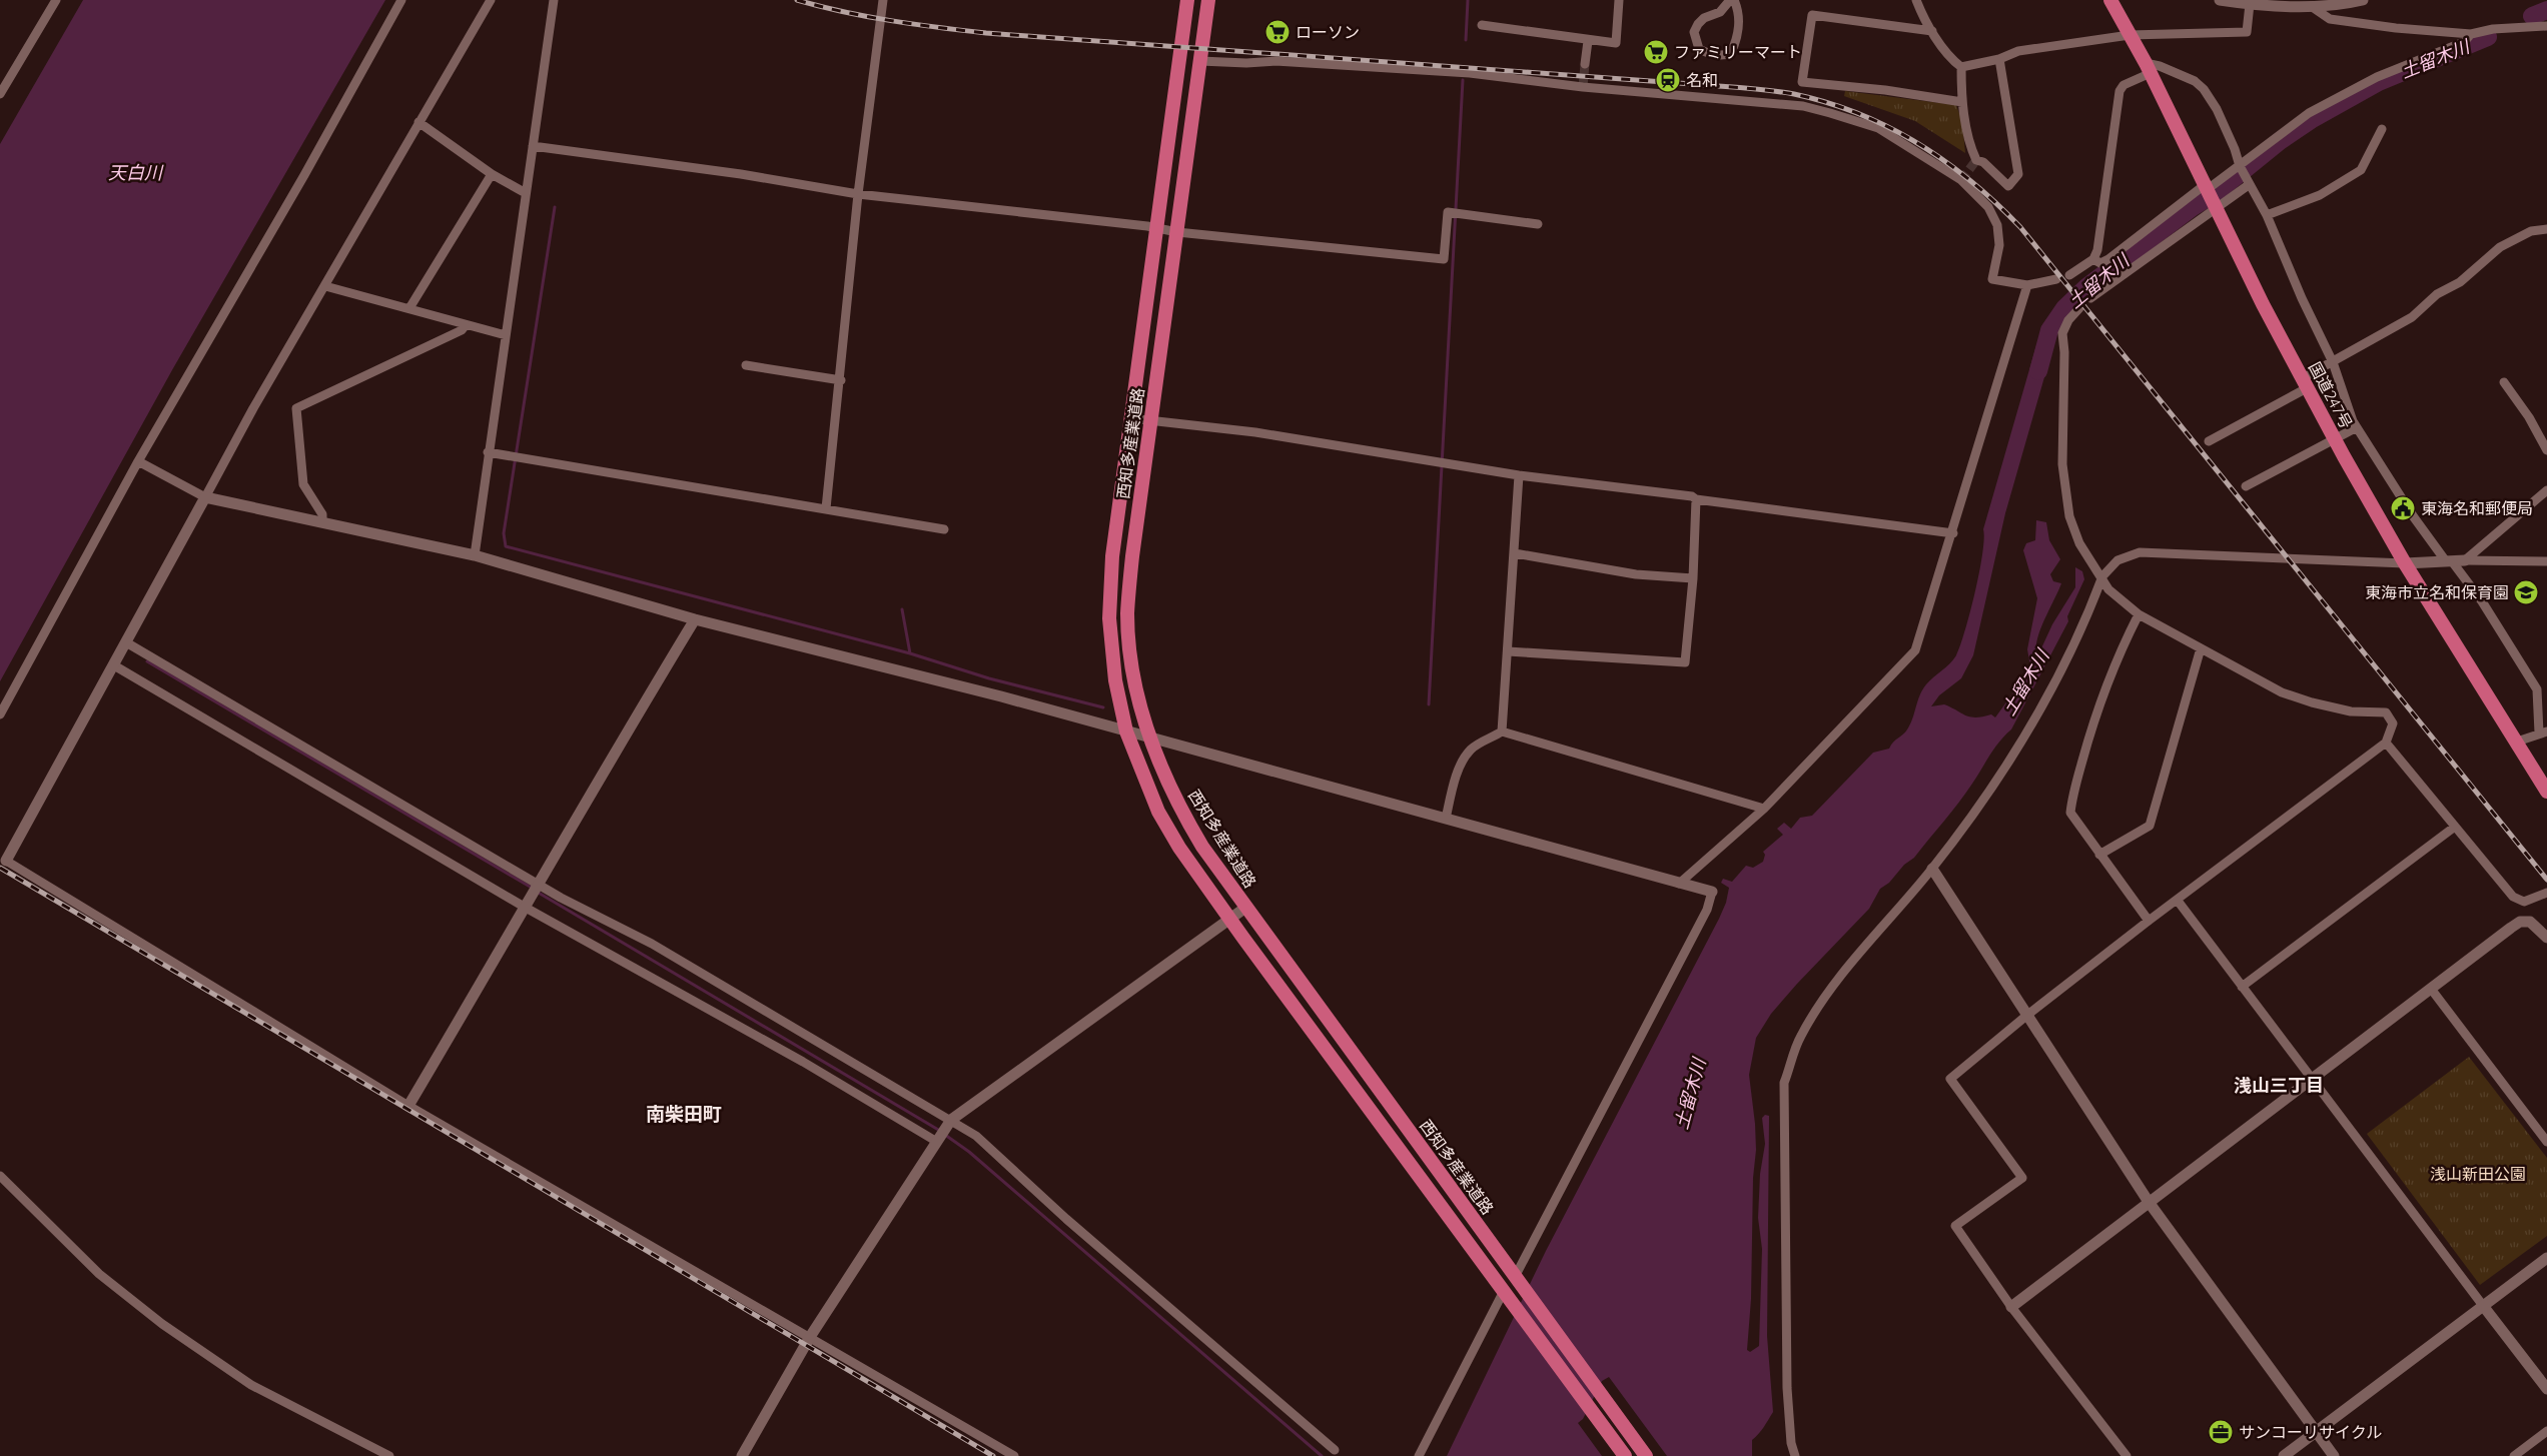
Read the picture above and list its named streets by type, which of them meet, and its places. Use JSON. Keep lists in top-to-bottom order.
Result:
{
  "streets": {
    "highway": ["国道247号", "西知多産業道路"]
  },
  "districts": ["浅山三丁目", "南柴田町"],
  "water": ["土留木川", "天白川"],
  "parks": ["浅山新田公園"],
  "places": {
    "supermarket": ["ローソン", "ファミリーマート"],
    "station": ["名和"],
    "public building": ["東海名和郵便局"],
    "school or university": ["東海市立名和保育園"],
    "office": ["サンコーリサイクル"]
  }
}
